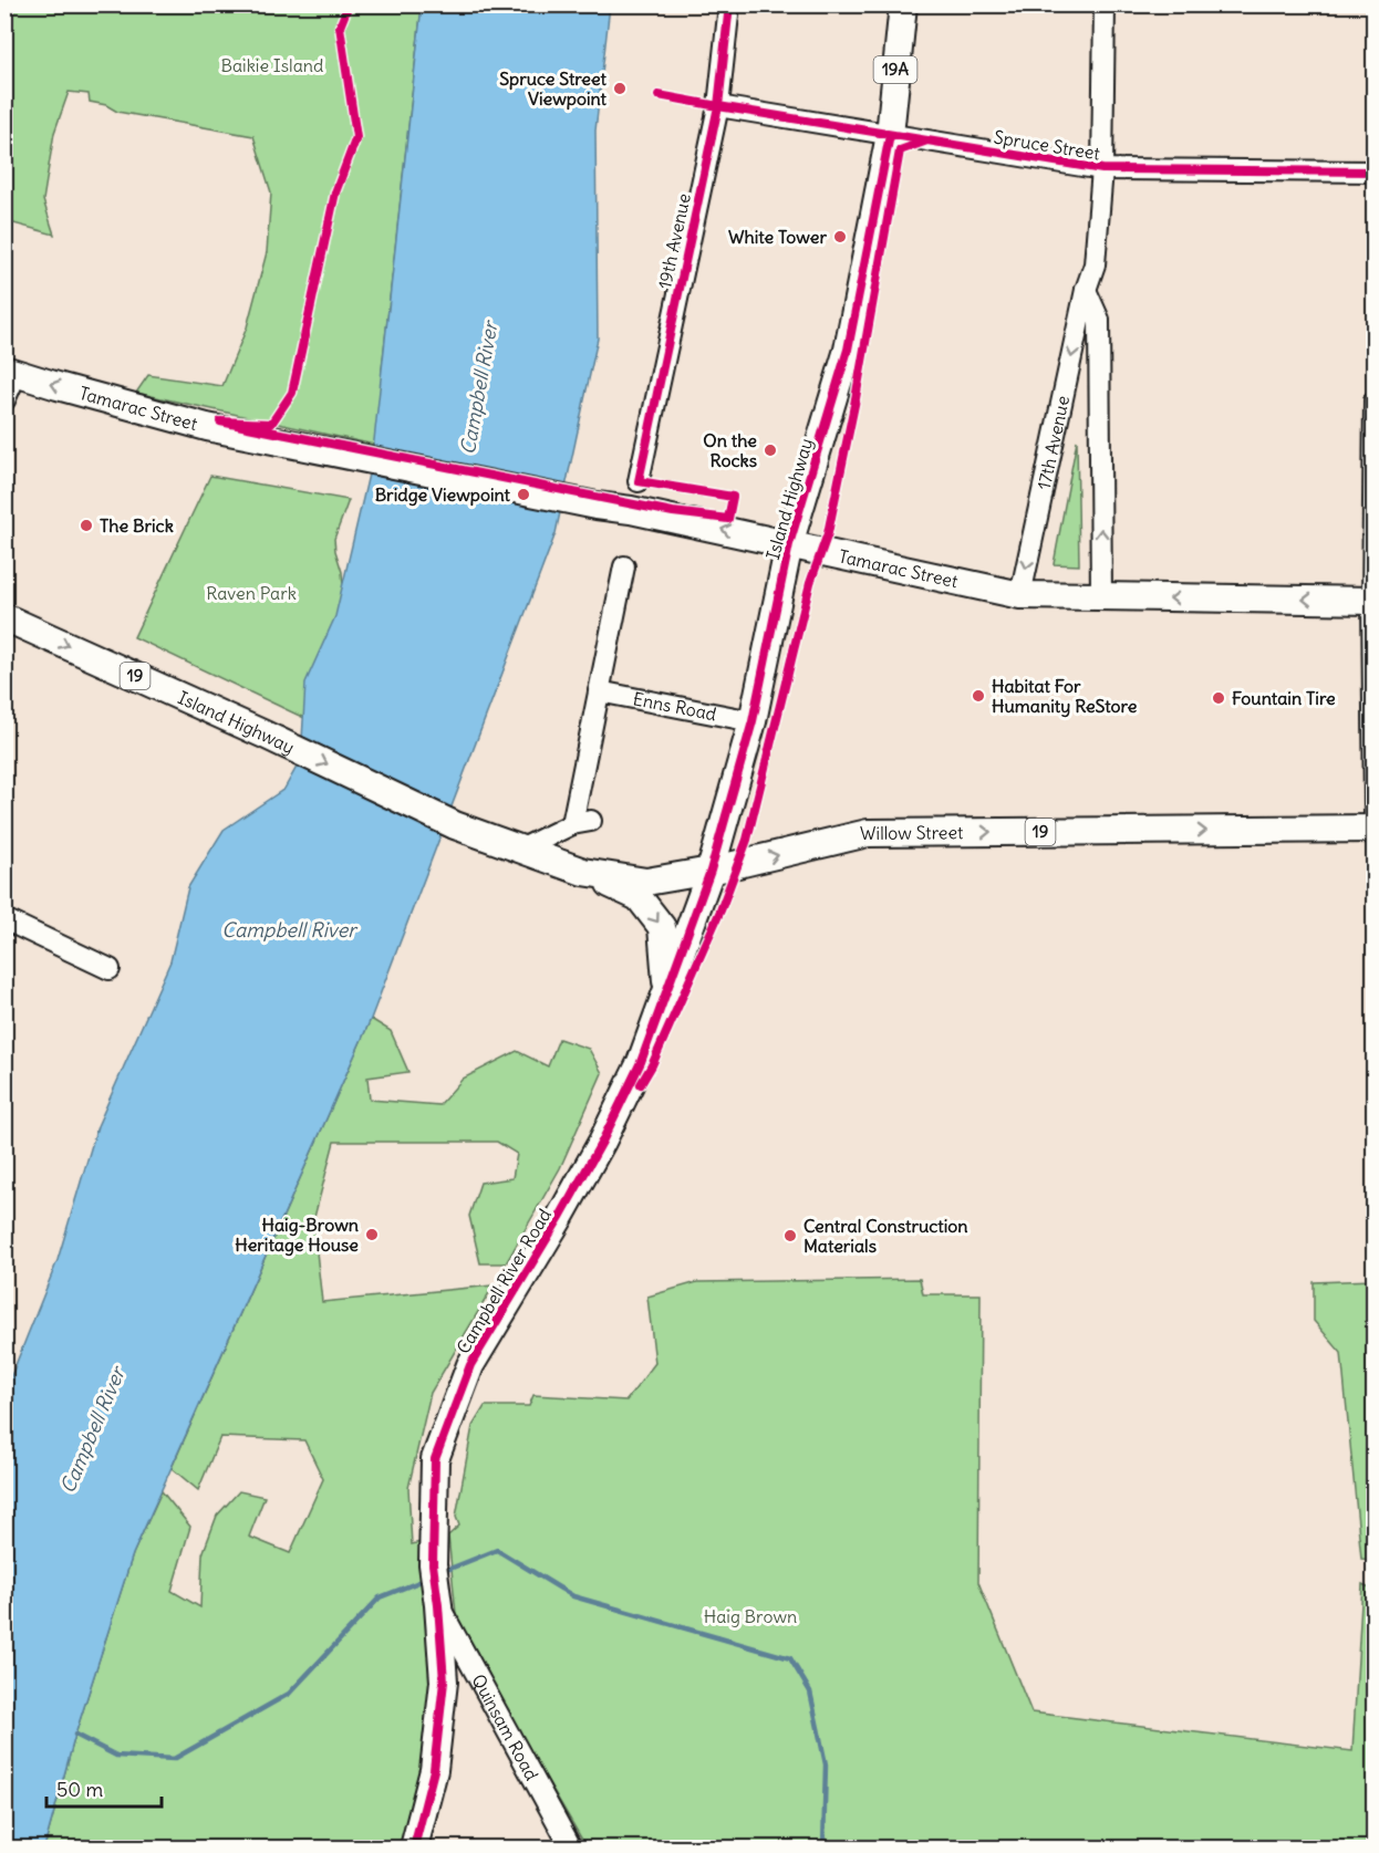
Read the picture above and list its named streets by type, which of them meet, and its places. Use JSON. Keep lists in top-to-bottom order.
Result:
{
  "streets": {
    "main road": [
      "19A",
      "Tamarac Street",
      "Island Highway",
      "19",
      "Willow Street",
      "Campbell River Road"
    ],
    "street": [
      "Spruce Street",
      "19th Avenue",
      "17th Avenue",
      "Enns Road",
      "Quinsam Road"
    ]
  },
  "crossings": [
    ["Spruce Street", "19th Avenue"],
    ["Spruce Street", "17th Avenue"],
    ["Spruce Street", "Island Highway"],
    ["Tamarac Street", "17th Avenue"],
    ["Tamarac Street", "Island Highway"],
    ["Island Highway", "Enns Road"],
    ["Island Highway", "Willow Street"],
    ["Island Highway", "Campbell River Road"],
    ["Willow Street", "Campbell River Road"],
    ["Campbell River Road", "Quinsam Road"]
  ],
  "one_way": ["Tamarac Street", "Island Highway", "Willow Street"],
  "water": ["Campbell River"],
  "parks": ["Baikie Island", "Raven Park", "Haig Brown"],
  "places": [
    "Spruce Street Viewpoint",
    "White Tower",
    "On the Rocks",
    "Bridge Viewpoint",
    "The Brick",
    "Habitat For Humanity ReStore",
    "Fountain Tire",
    "Haig-Brown Heritage House",
    "Central Construction Materials"
  ],
  "scale_bar": "50 m"
}
